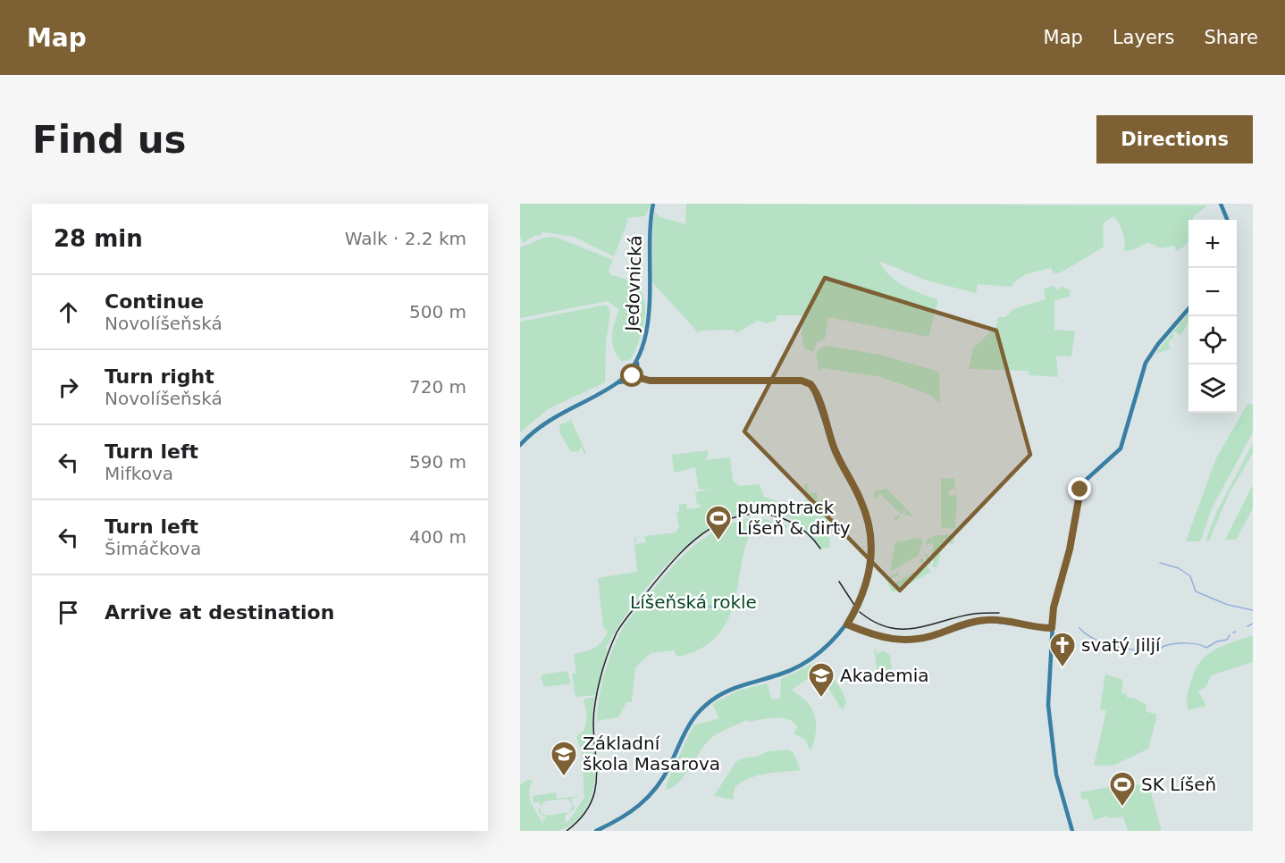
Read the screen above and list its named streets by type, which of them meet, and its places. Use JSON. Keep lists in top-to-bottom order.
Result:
{
  "streets": {
    "street": ["Jedovnická"]
  },
  "parks": ["Líšeňská rokle"],
  "places": {
    "sports": ["pumptrack Líšeň & dirty", "SK Líšeň"],
    "church": ["svatý Jiljí"],
    "school or university": ["Akademia", "Základní škola Masarova"]
  },
  "page": {
    "header": "Map",
    "nav": ["Map", "Layers", "Share"],
    "buttons": "Directions",
    "title": "Find us",
    "heading": ["28 min", "Walk · 2.2 km"],
    "map_buttons": ["+", "−"],
    "list": [
      ["Continue", "Novolíšeňská", "500 m"],
      ["Turn right", "Novolíšeňská", "720 m"],
      ["Turn left", "Mifkova", "590 m"],
      ["Turn left", "Šimáčkova", "400 m"],
      "Arrive at destination"
    ]
  }
}
